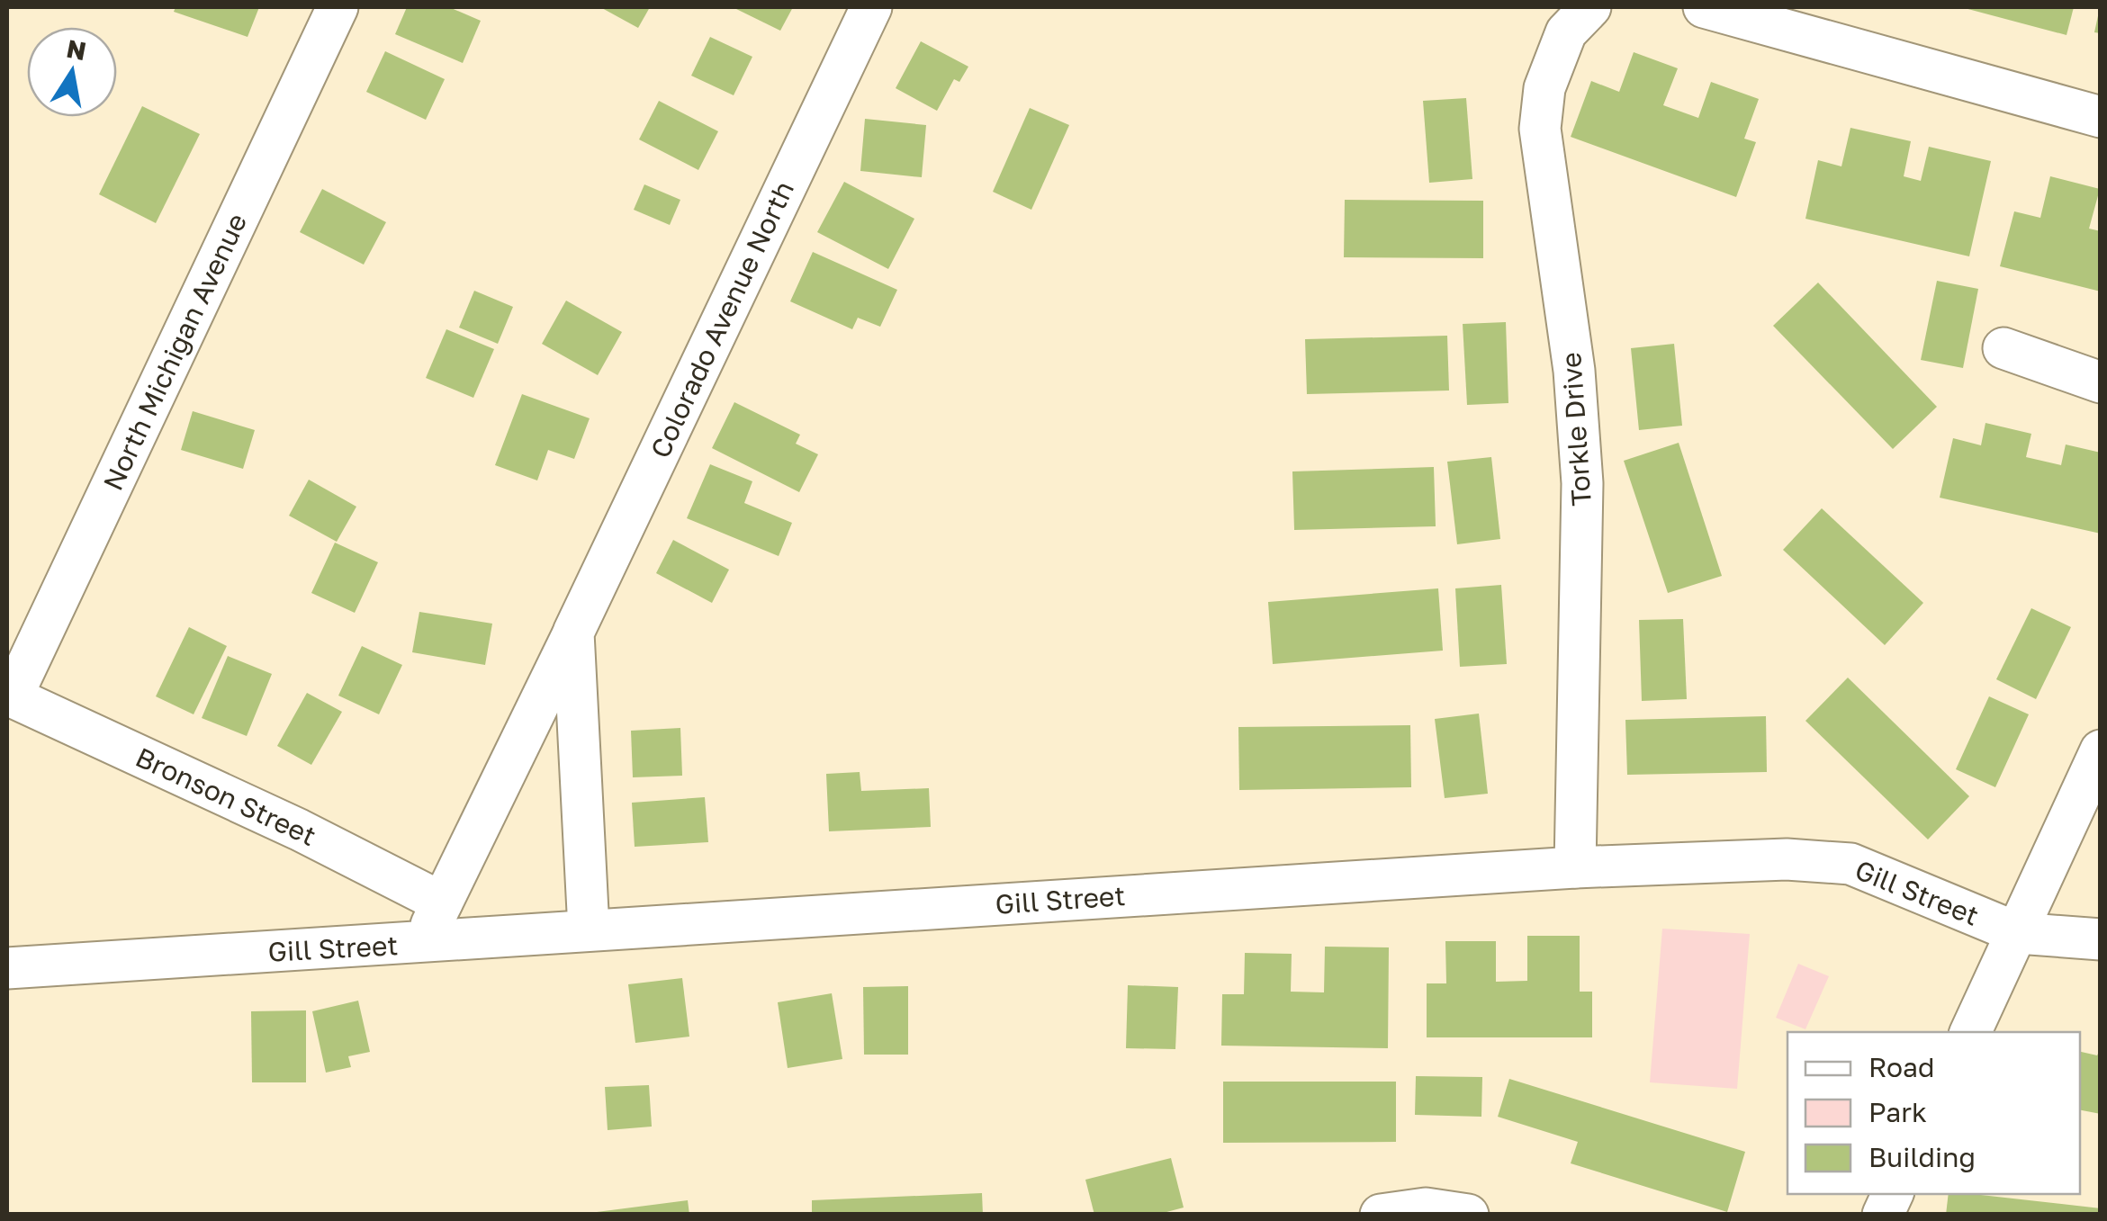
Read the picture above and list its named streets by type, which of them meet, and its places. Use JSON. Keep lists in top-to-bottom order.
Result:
{
  "streets": {
    "street": [
      "Colorado Avenue North",
      "North Michigan Avenue",
      "Torkle Drive",
      "Bronson Street",
      "Gill Street"
    ]
  },
  "crossings": [
    ["Colorado Avenue North", "Bronson Street"],
    ["Colorado Avenue North", "Gill Street"],
    ["North Michigan Avenue", "Bronson Street"],
    ["Torkle Drive", "Gill Street"]
  ],
  "legend": ["Road", "Park", "Building"],
  "north": "top"
}
